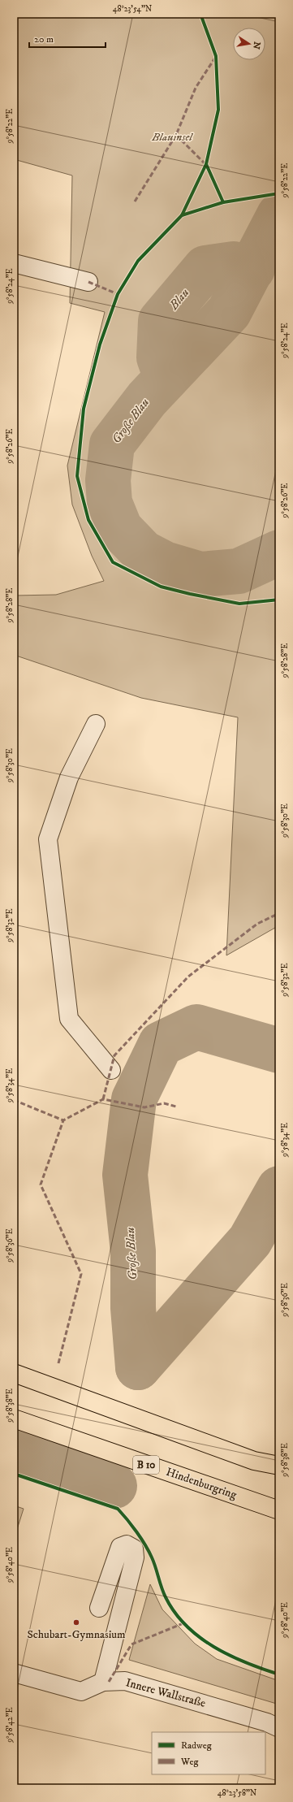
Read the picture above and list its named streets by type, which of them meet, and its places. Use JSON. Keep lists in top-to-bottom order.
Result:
{
  "streets": {
    "highway": ["B 10", "Hindenburgring"],
    "street": ["Innere Wallstraße"]
  },
  "water": ["Blau", "Große Blau"],
  "parks": ["Blauinsel"],
  "places": ["Schubart-Gymnasium"],
  "legend": ["Radweg", "Weg"],
  "scale_bar": "20 m",
  "north": "right",
  "coordinates": [
    "48°23'54\"N",
    "9°58'22\"E",
    "9°58'24\"E",
    "9°58'26\"E",
    "9°58'28\"E",
    "9°58'30\"E",
    "9°58'32\"E",
    "9°58'34\"E",
    "9°58'36\"E",
    "9°58'38\"E",
    "9°58'40\"E",
    "9°58'42\"E",
    "48°23'58\"N"
  ]
}
